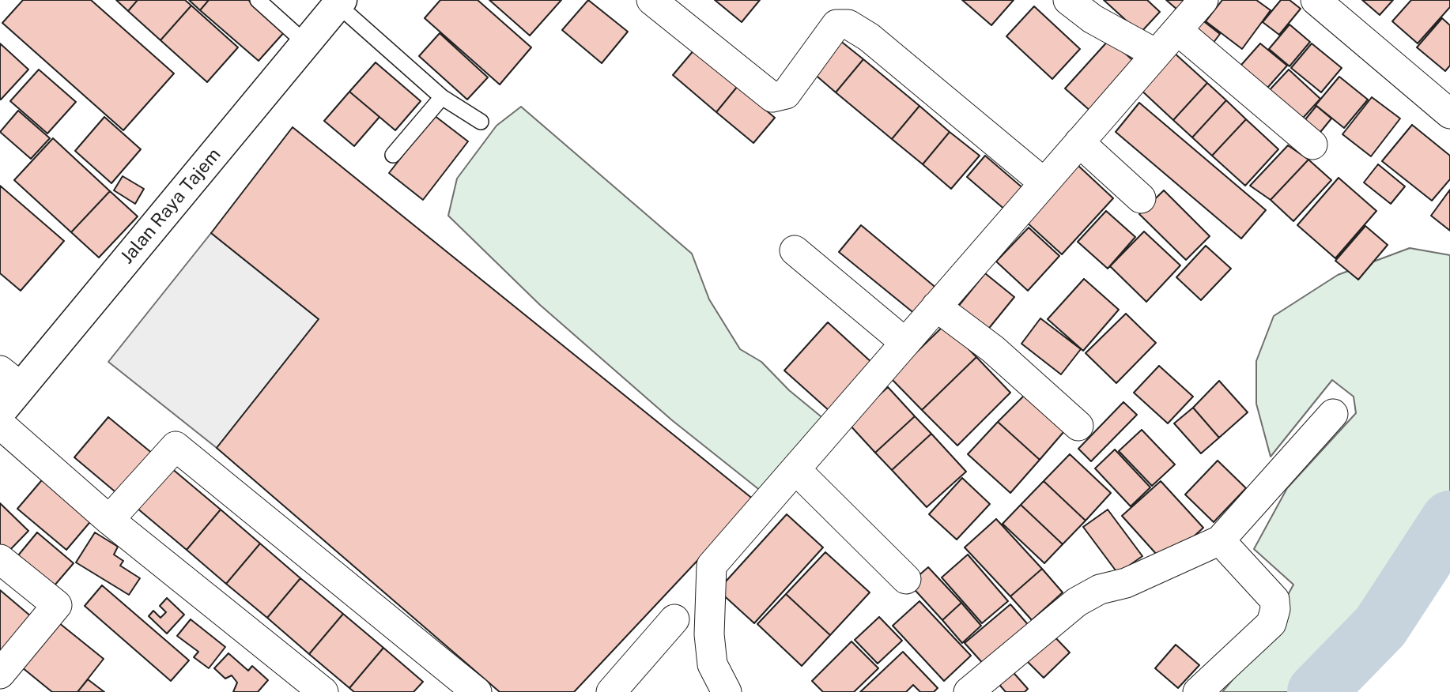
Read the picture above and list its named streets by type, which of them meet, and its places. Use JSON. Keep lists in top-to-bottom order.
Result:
{
  "streets": {
    "main road": ["Jalan Raya Tajem"]
  }
}
